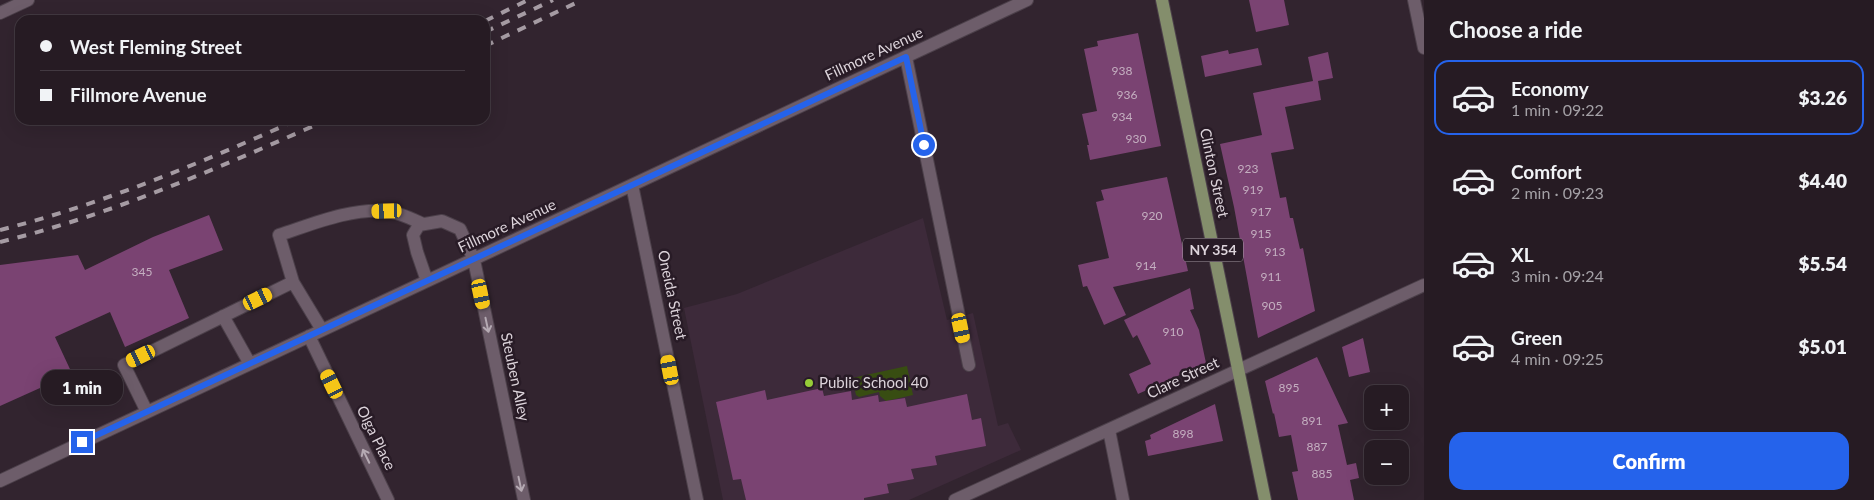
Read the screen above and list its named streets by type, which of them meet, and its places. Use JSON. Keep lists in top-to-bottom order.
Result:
{
  "streets": {
    "main road": ["Clinton Street", "NY 354"],
    "street": [
      "Fillmore Avenue",
      "Oneida Street",
      "Steuben Alley",
      "Clare Street",
      "Olga Place"
    ]
  },
  "crossings": [
    ["Fillmore Avenue", "Oneida Street"],
    ["Fillmore Avenue", "Steuben Alley"],
    ["Fillmore Avenue", "Olga Place"],
    ["Clinton Street", "Clare Street"]
  ],
  "one_way": ["Steuben Alley", "Olga Place"],
  "places": ["Public School 40"],
  "house_numbers": [
    "938",
    "936",
    "934",
    "930",
    "923",
    "919",
    "917",
    "920",
    "915",
    "913",
    "914",
    "345",
    "911",
    "905",
    "910",
    "895",
    "891",
    "898",
    "887",
    "885"
  ],
  "page": {
    "heading": "Choose a ride",
    "banner": ["West Fleming Street", "Fillmore Avenue"],
    "list": [
      {
        "name": "Economy",
        "note": "1 min · 09:22",
        "value": "$3.26"
      },
      {
        "name": "Comfort",
        "note": "2 min · 09:23",
        "value": "$4.40"
      },
      {
        "name": "XL",
        "note": "3 min · 09:24",
        "value": "$5.54"
      },
      {
        "name": "Green",
        "note": "4 min · 09:25",
        "value": "$5.01"
      }
    ],
    "bubble": "1 min",
    "map_buttons": ["+", "−"],
    "buttons": "Confirm"
  }
}
